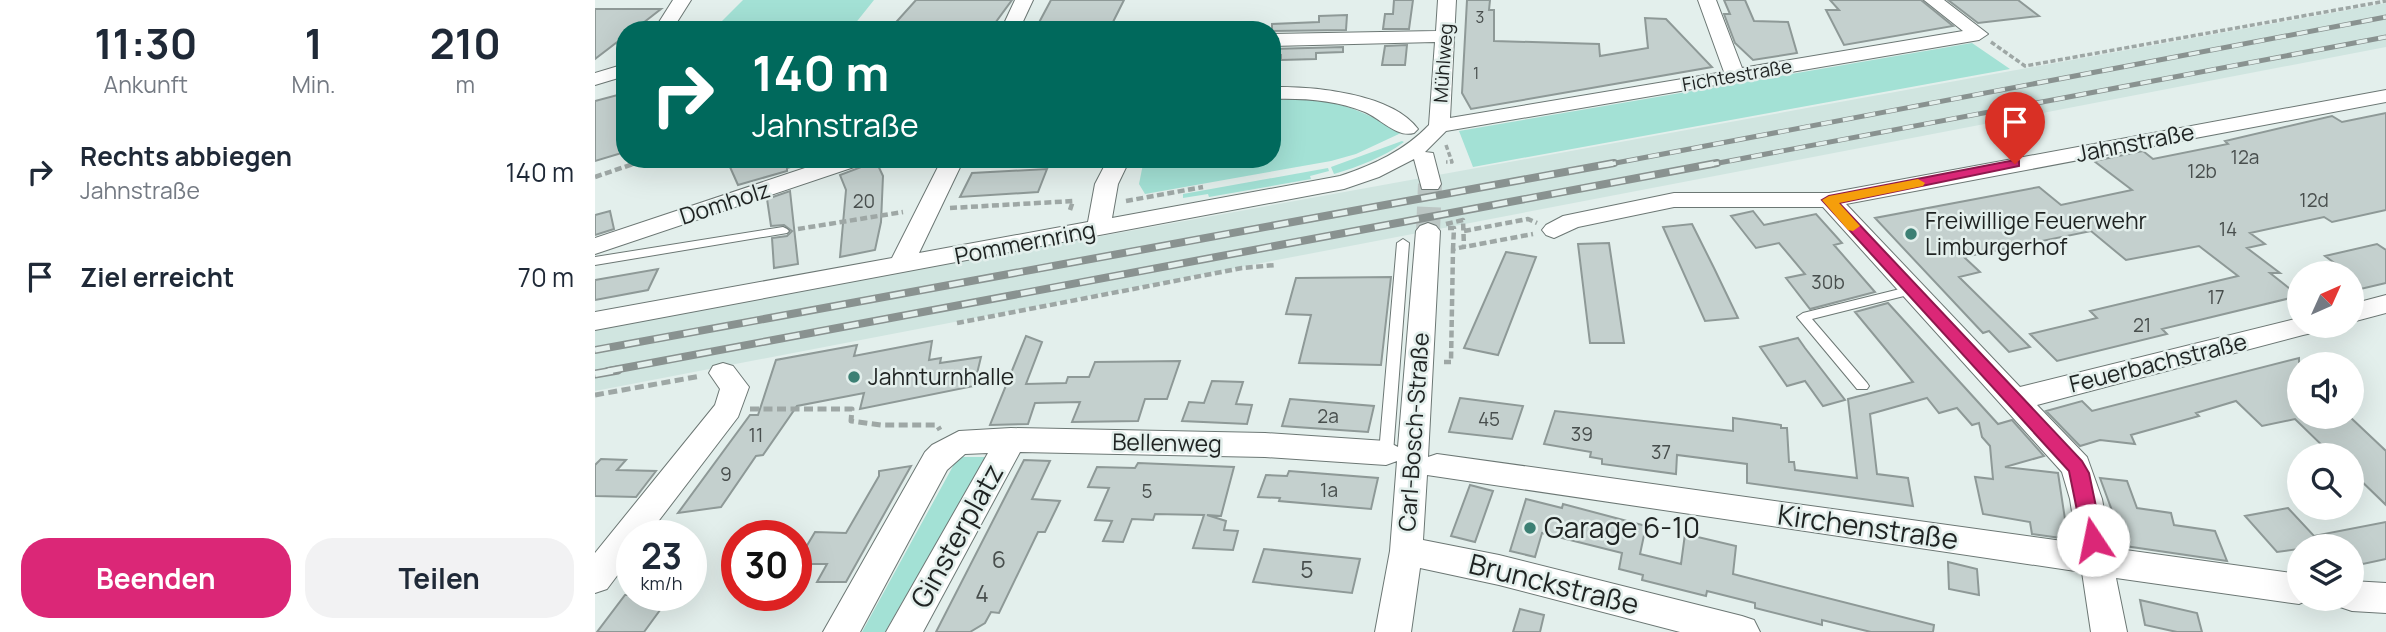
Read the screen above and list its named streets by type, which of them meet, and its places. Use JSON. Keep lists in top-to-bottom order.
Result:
{
  "streets": {
    "street": [
      "Mühlweg",
      "Fichtestraße",
      "Jahnstraße",
      "Domholz",
      "Pommernring",
      "Feuerbachstraße",
      "Carl-Bosch-Straße",
      "Bellenweg",
      "Kirchenstraße",
      "Ginsterplatz",
      "Brunckstraße"
    ]
  },
  "crossings": [
    ["Mühlweg", "Fichtestraße"],
    ["Mühlweg", "Pommernring"],
    ["Fichtestraße", "Pommernring"],
    ["Carl-Bosch-Straße", "Bellenweg"],
    ["Carl-Bosch-Straße", "Brunckstraße"],
    ["Bellenweg", "Ginsterplatz"]
  ],
  "places": ["Freiwillige Feuerwehr Limburgerhof", "Jahnturnhalle", "Garage 6-10"],
  "house_numbers": [
    "3",
    "1",
    "12a",
    "12b",
    "12d",
    "20",
    "14",
    "30b",
    "17",
    "21",
    "2a",
    "45",
    "39",
    "11",
    "37",
    "9",
    "1a",
    "5",
    "6",
    "5",
    "4"
  ],
  "north": "top right",
  "page": {
    "eta": [
      "11:30",
      "Ankunft",
      "1",
      "Min.",
      "210",
      "m"
    ],
    "turn": ["140 m", "Jahnstraße"],
    "list": [
      {
        "name": "Rechts abbiegen",
        "note": "Jahnstraße",
        "value": "140 m"
      },
      {
        "name": "Ziel erreicht",
        "value": "70 m"
      }
    ],
    "speed": "23 km/h",
    "limit": "30",
    "buttons": ["Beenden", "Teilen"]
  }
}
